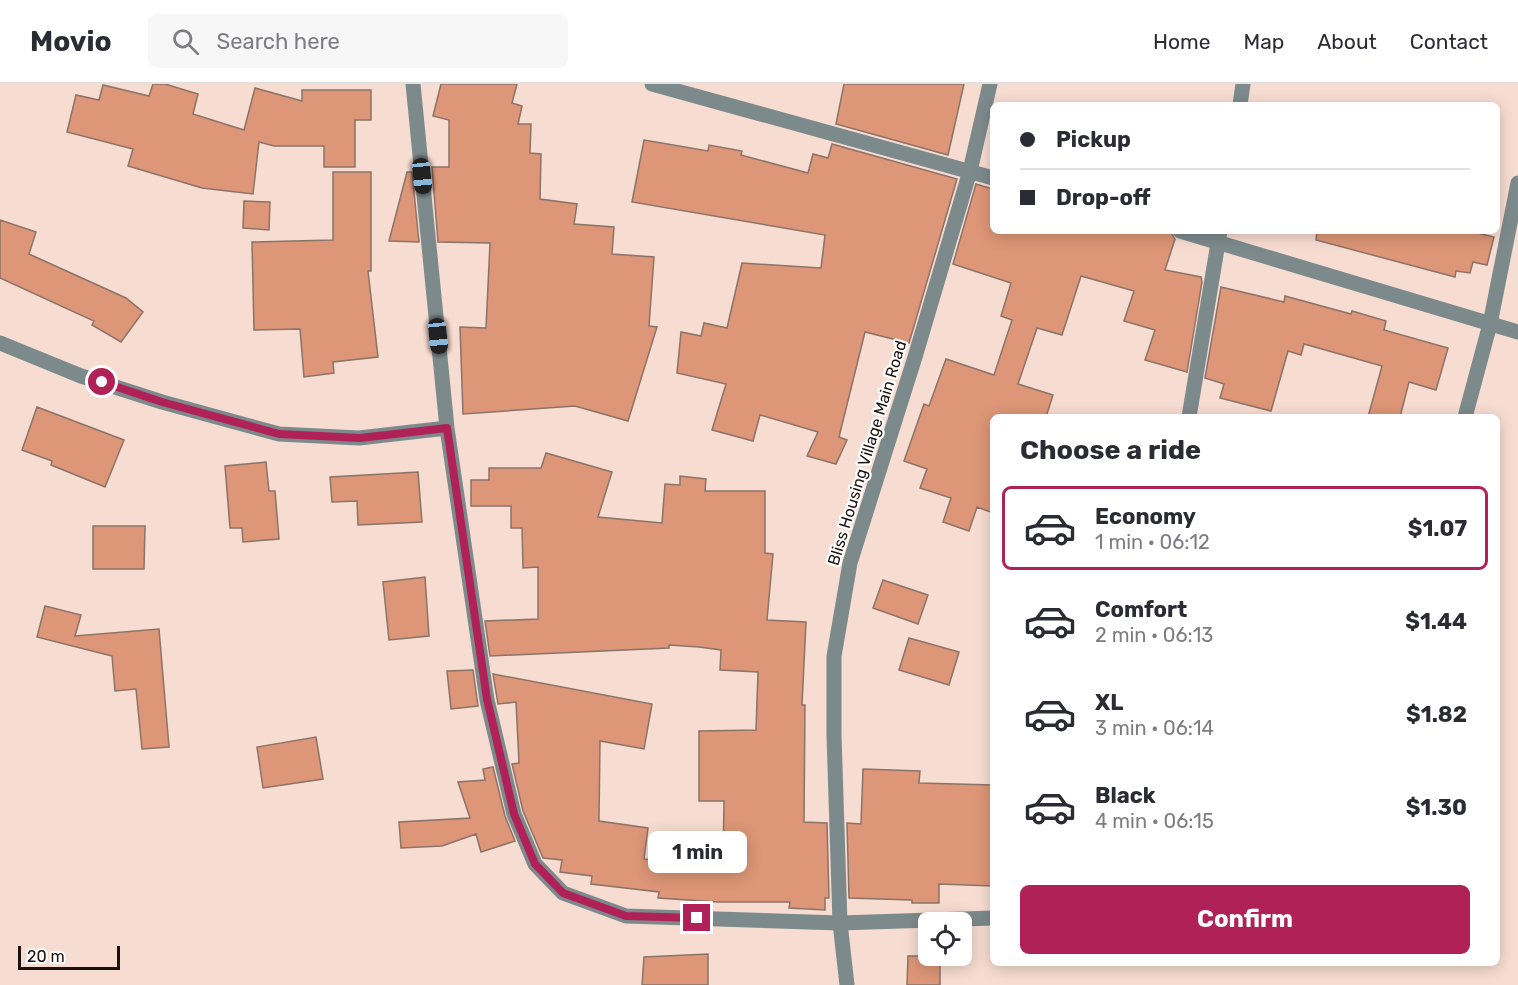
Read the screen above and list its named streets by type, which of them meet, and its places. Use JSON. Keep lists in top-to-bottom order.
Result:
{
  "streets": {
    "street": ["Bliss Housing Village Main Road"]
  },
  "scale_bar": "20 m",
  "page": {
    "header": "Movio",
    "search": "Search here",
    "nav": [
      "Home",
      "Map",
      "About",
      "Contact"
    ],
    "banner": ["Pickup", "Drop-off"],
    "heading": "Choose a ride",
    "list": [
      {
        "name": "Economy",
        "note": "1 min · 06:12",
        "value": "$1.07"
      },
      {
        "name": "Comfort",
        "note": "2 min · 06:13",
        "value": "$1.44"
      },
      {
        "name": "XL",
        "note": "3 min · 06:14",
        "value": "$1.82"
      },
      {
        "name": "Black",
        "note": "4 min · 06:15",
        "value": "$1.30"
      }
    ],
    "bubble": "1 min",
    "buttons": "Confirm",
    "scale": "20 m"
  }
}
